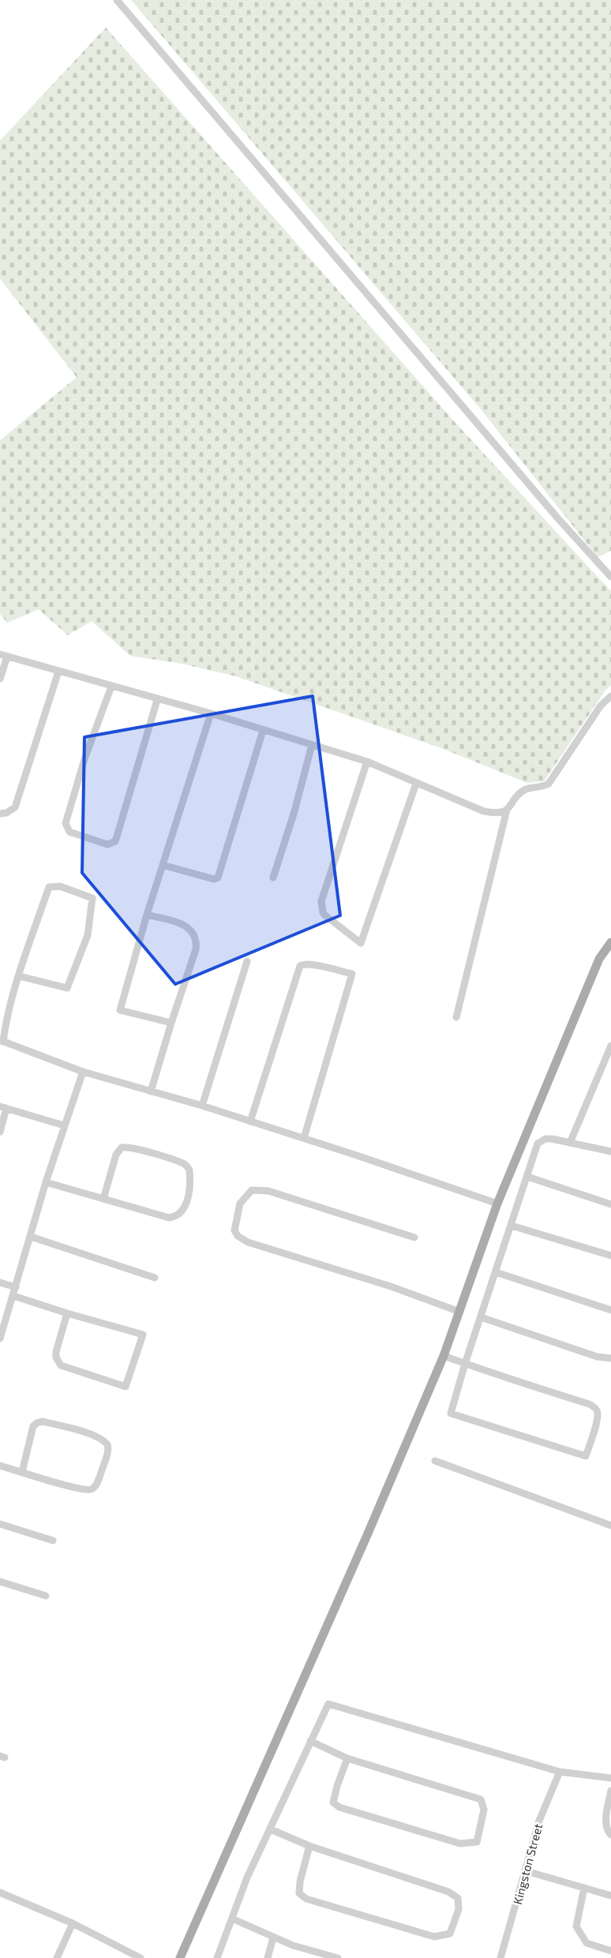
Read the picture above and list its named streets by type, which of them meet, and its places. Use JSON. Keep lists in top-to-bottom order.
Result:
{
  "streets": {
    "street": ["Kingston Street"]
  }
}
